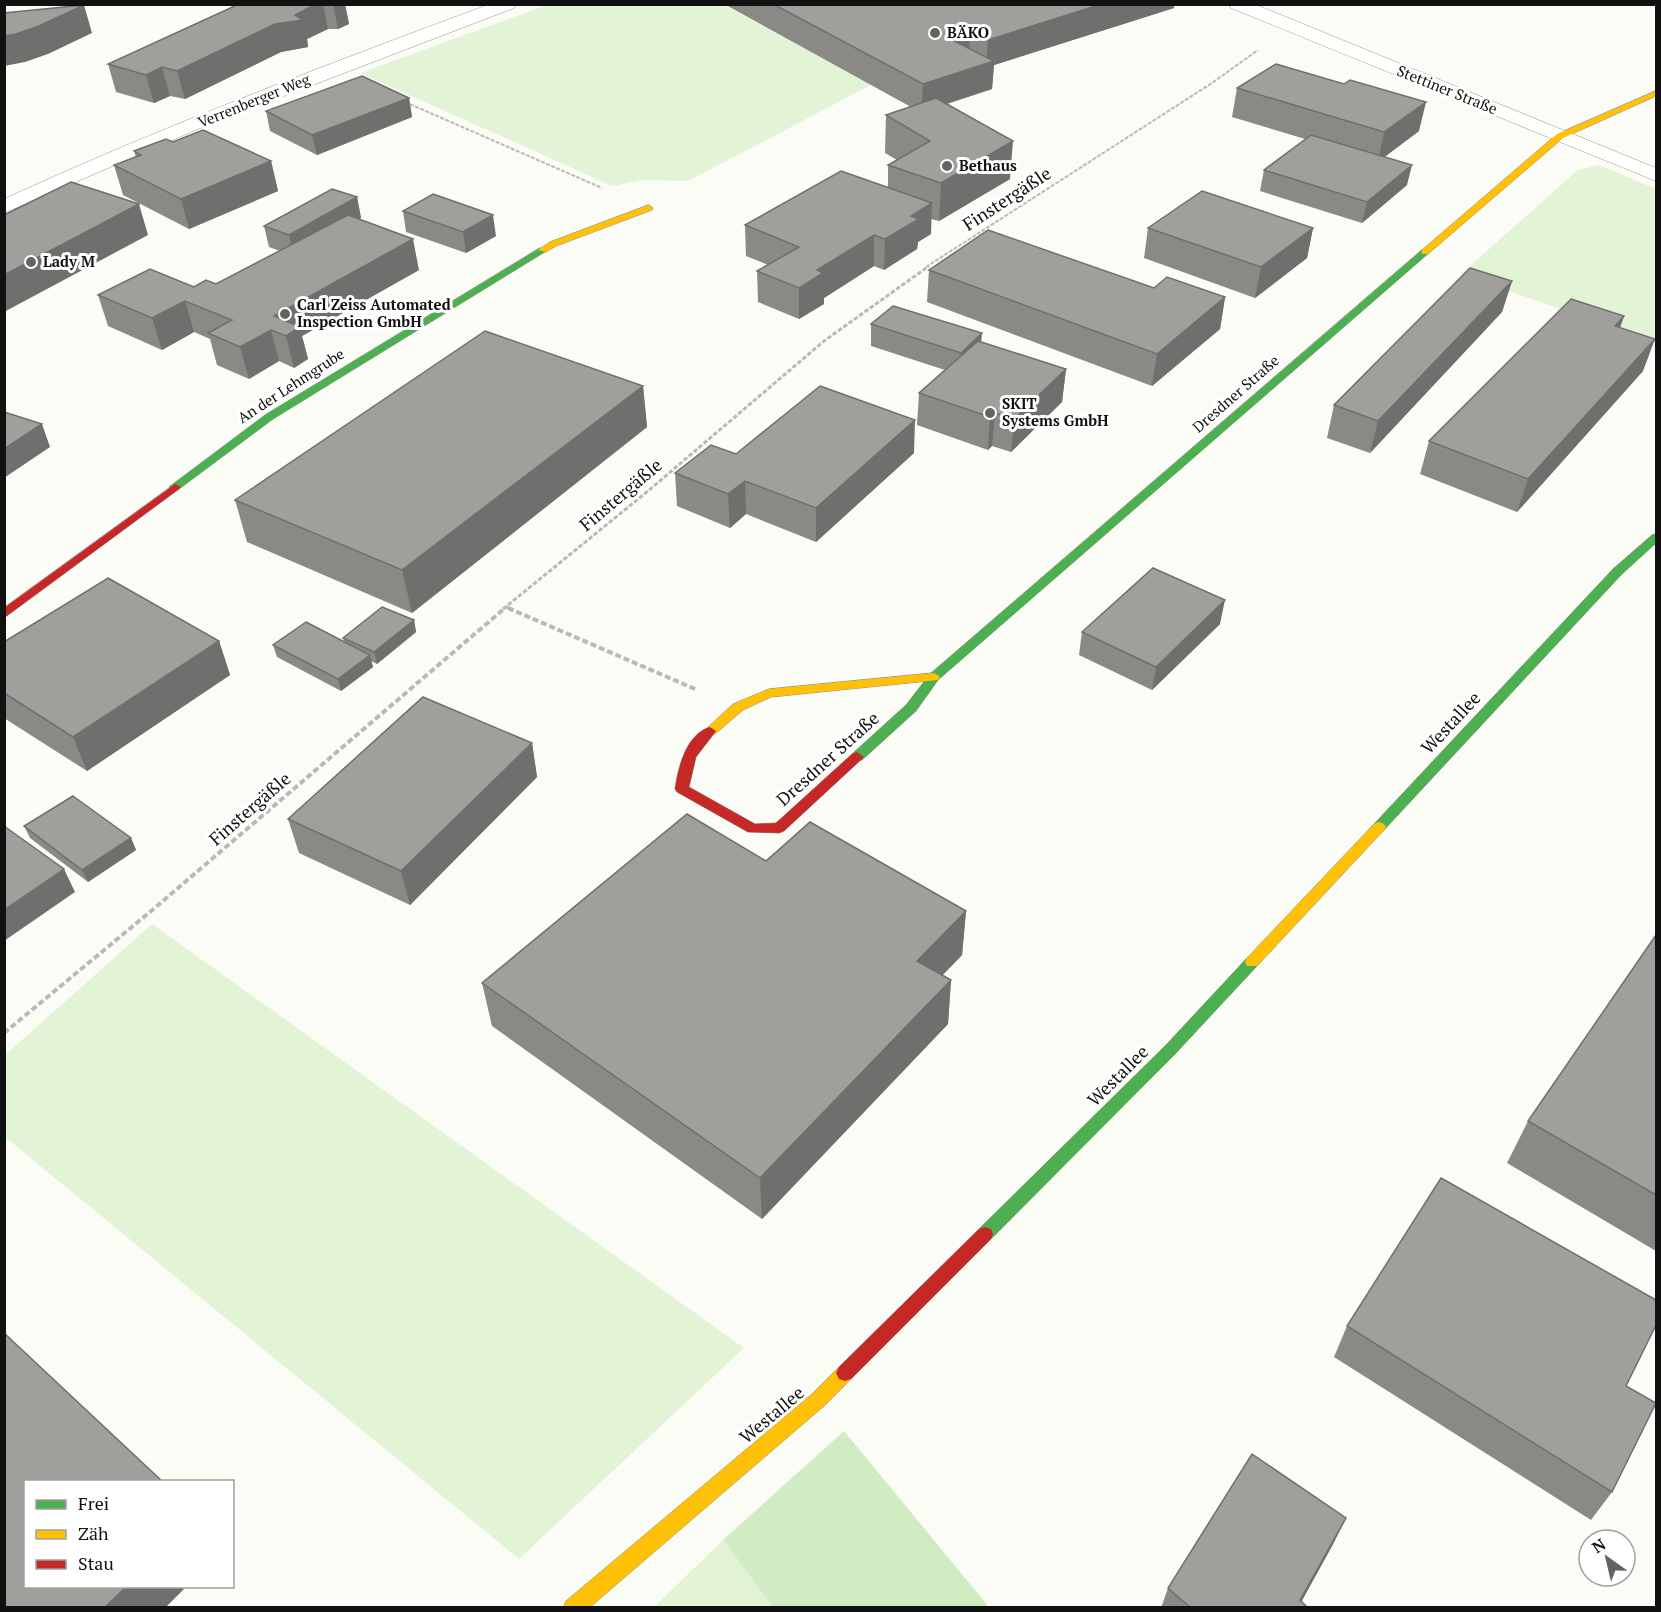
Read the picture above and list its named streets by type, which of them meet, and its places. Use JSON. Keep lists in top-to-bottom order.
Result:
{
  "streets": {
    "street": [
      "Stettiner Straße",
      "Verrenberger Weg",
      "An der Lehmgrube",
      "Dresdner Straße",
      "Westallee"
    ],
    "path": ["Finstergäßle"]
  },
  "crossings": [
    ["Stettiner Straße", "Finstergäßle"],
    ["Stettiner Straße", "Dresdner Straße"]
  ],
  "places": [
    "BÄKO",
    "Bethaus",
    "Lady M",
    "Carl Zeiss Automated Inspection GmbH",
    "SKIT Systems GmbH"
  ],
  "legend": ["Frei", "Zäh", "Stau"],
  "north": "top left"
}
